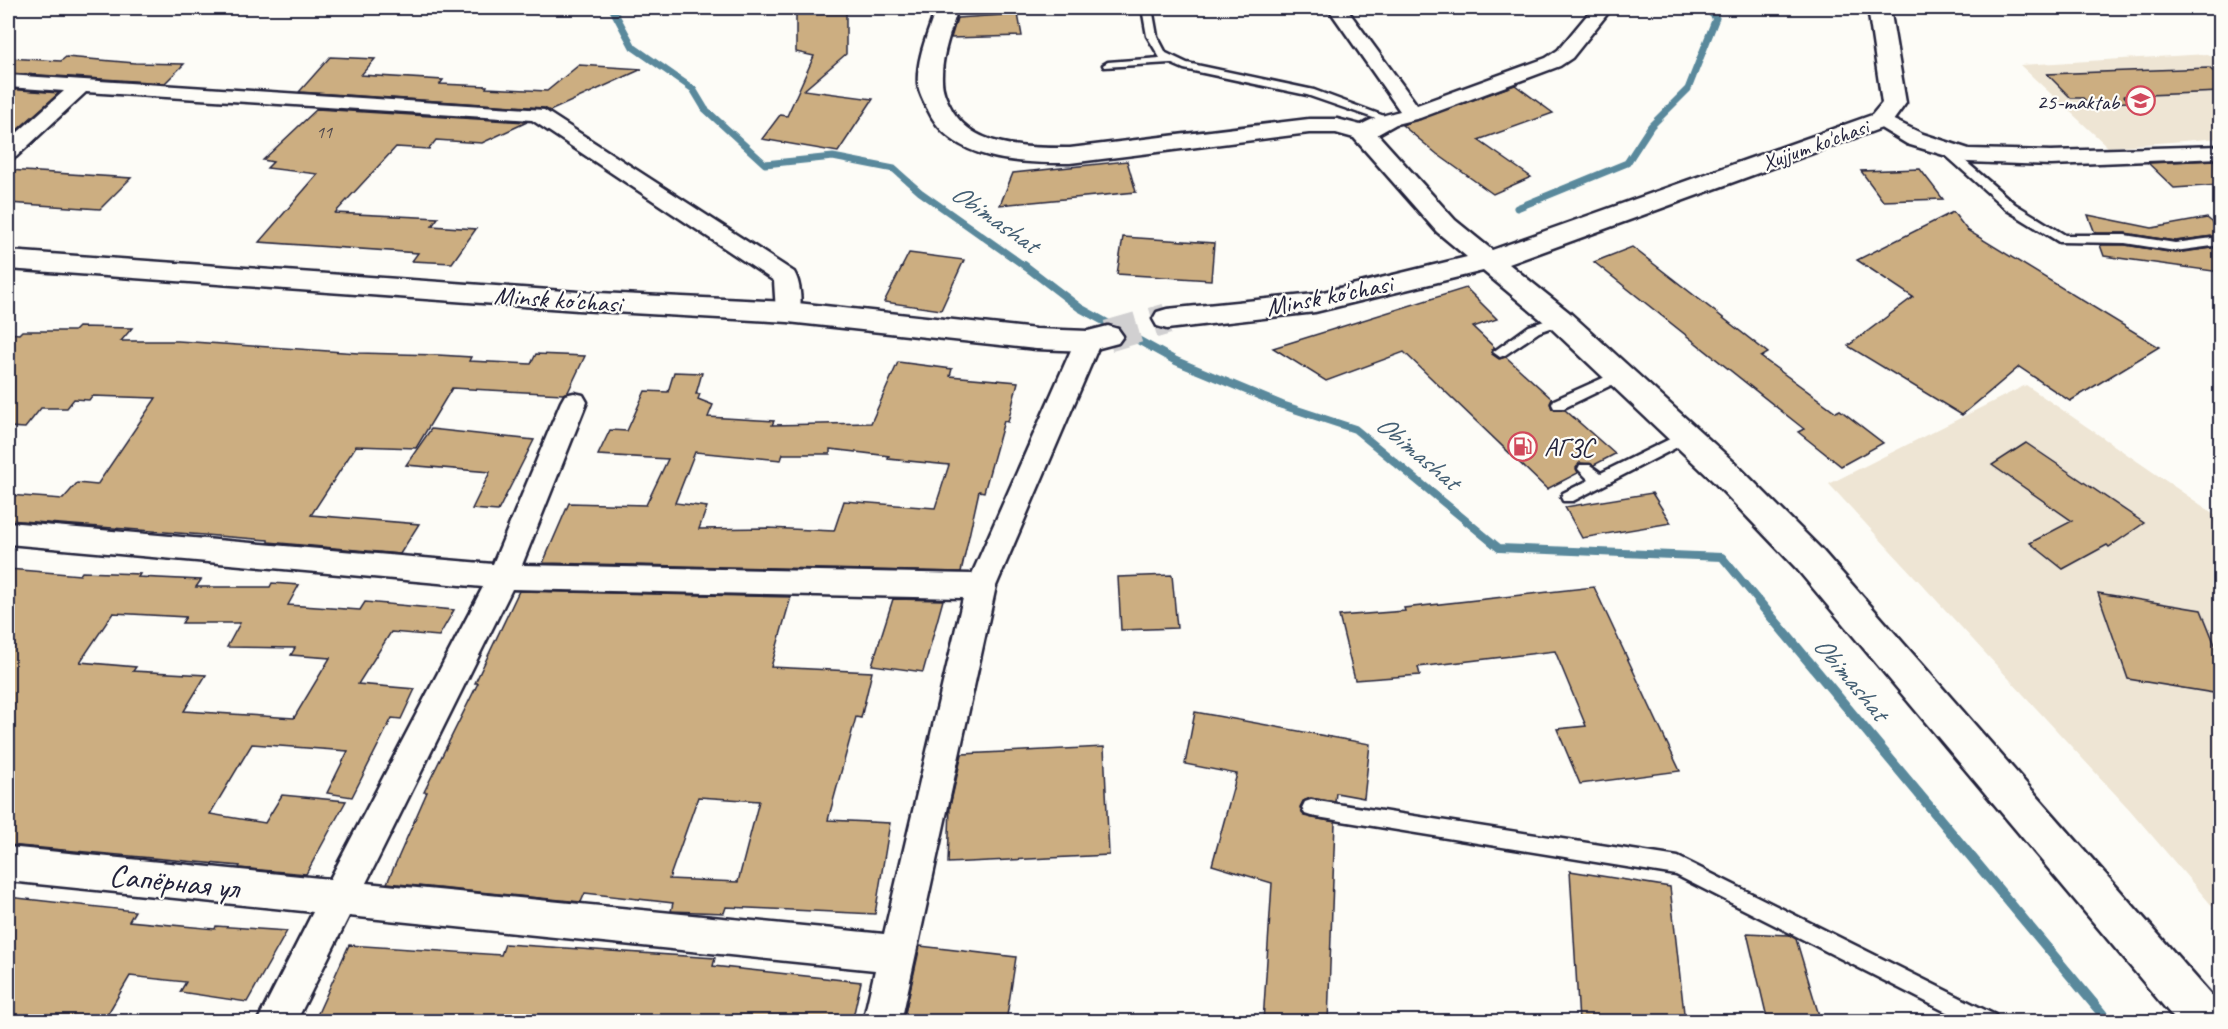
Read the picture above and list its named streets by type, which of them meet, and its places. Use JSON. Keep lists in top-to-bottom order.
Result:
{
  "streets": {
    "street": ["Xujjum ko'chasi", "Minsk ko'chasi", "Сапёрная ул"]
  },
  "crossings": [
    ["Xujjum ko'chasi", "Minsk ko'chasi"]
  ],
  "water": ["Obimashat"],
  "places": {
    "school or university": ["25-maktab"],
    "fuel station": ["АГЗС"]
  },
  "house_numbers": ["11"]
}
